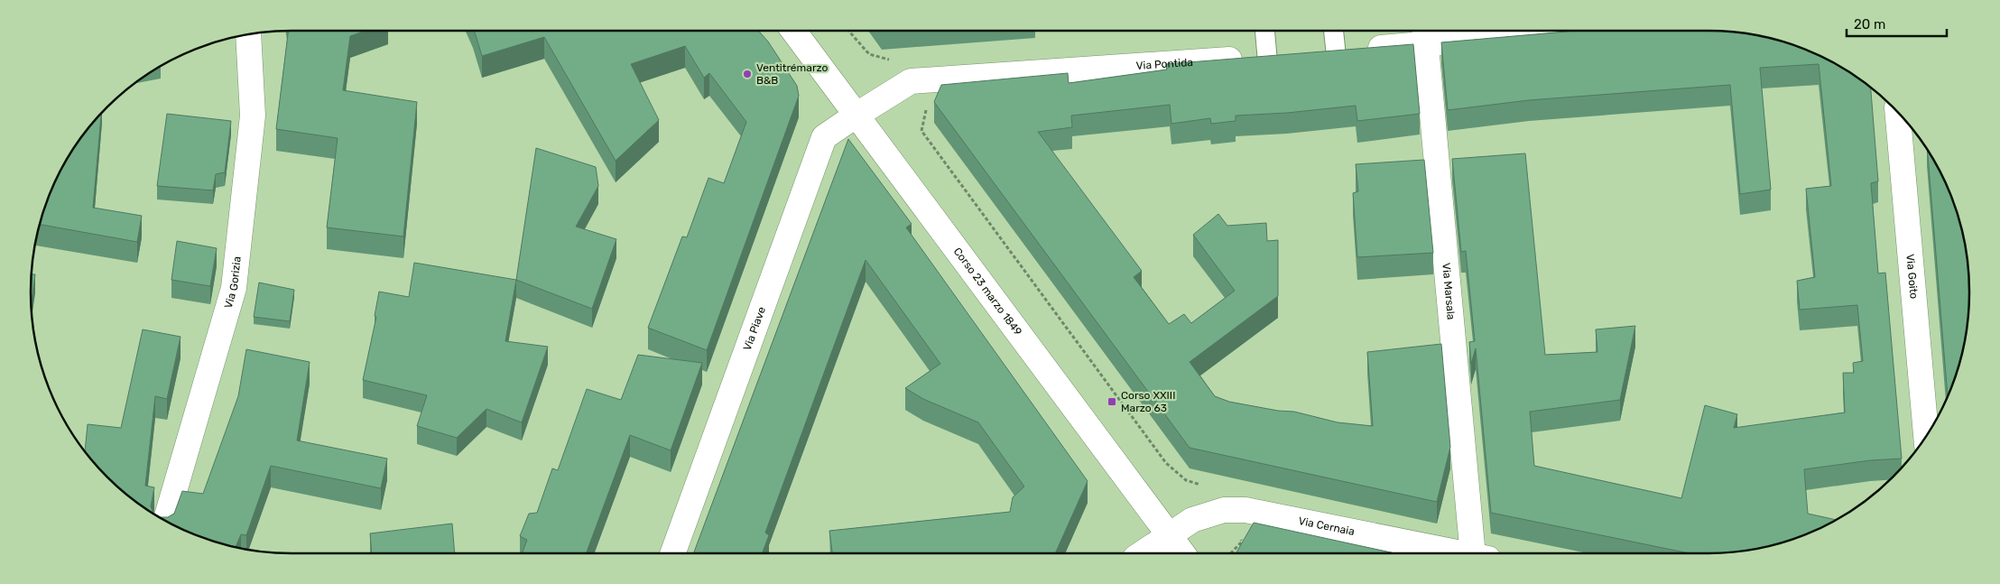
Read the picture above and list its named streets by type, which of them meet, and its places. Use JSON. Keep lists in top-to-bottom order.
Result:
{
  "streets": {
    "street": [
      "Via Pontida",
      "Via Goito",
      "Via Gorizia",
      "Corso 23 marzo 1849",
      "Via Marsala",
      "Via Piave",
      "Via Cernaia"
    ]
  },
  "crossings": [
    ["Via Pontida", "Corso 23 marzo 1849"],
    ["Via Pontida", "Via Marsala"],
    ["Via Pontida", "Via Piave"],
    ["Corso 23 marzo 1849", "Via Piave"],
    ["Corso 23 marzo 1849", "Via Cernaia"]
  ],
  "places": {
    "other": ["Ventitrémarzo B&B"],
    "transit": ["Corso XXIII Marzo 63"]
  },
  "scale_bar": "20 m"
}
